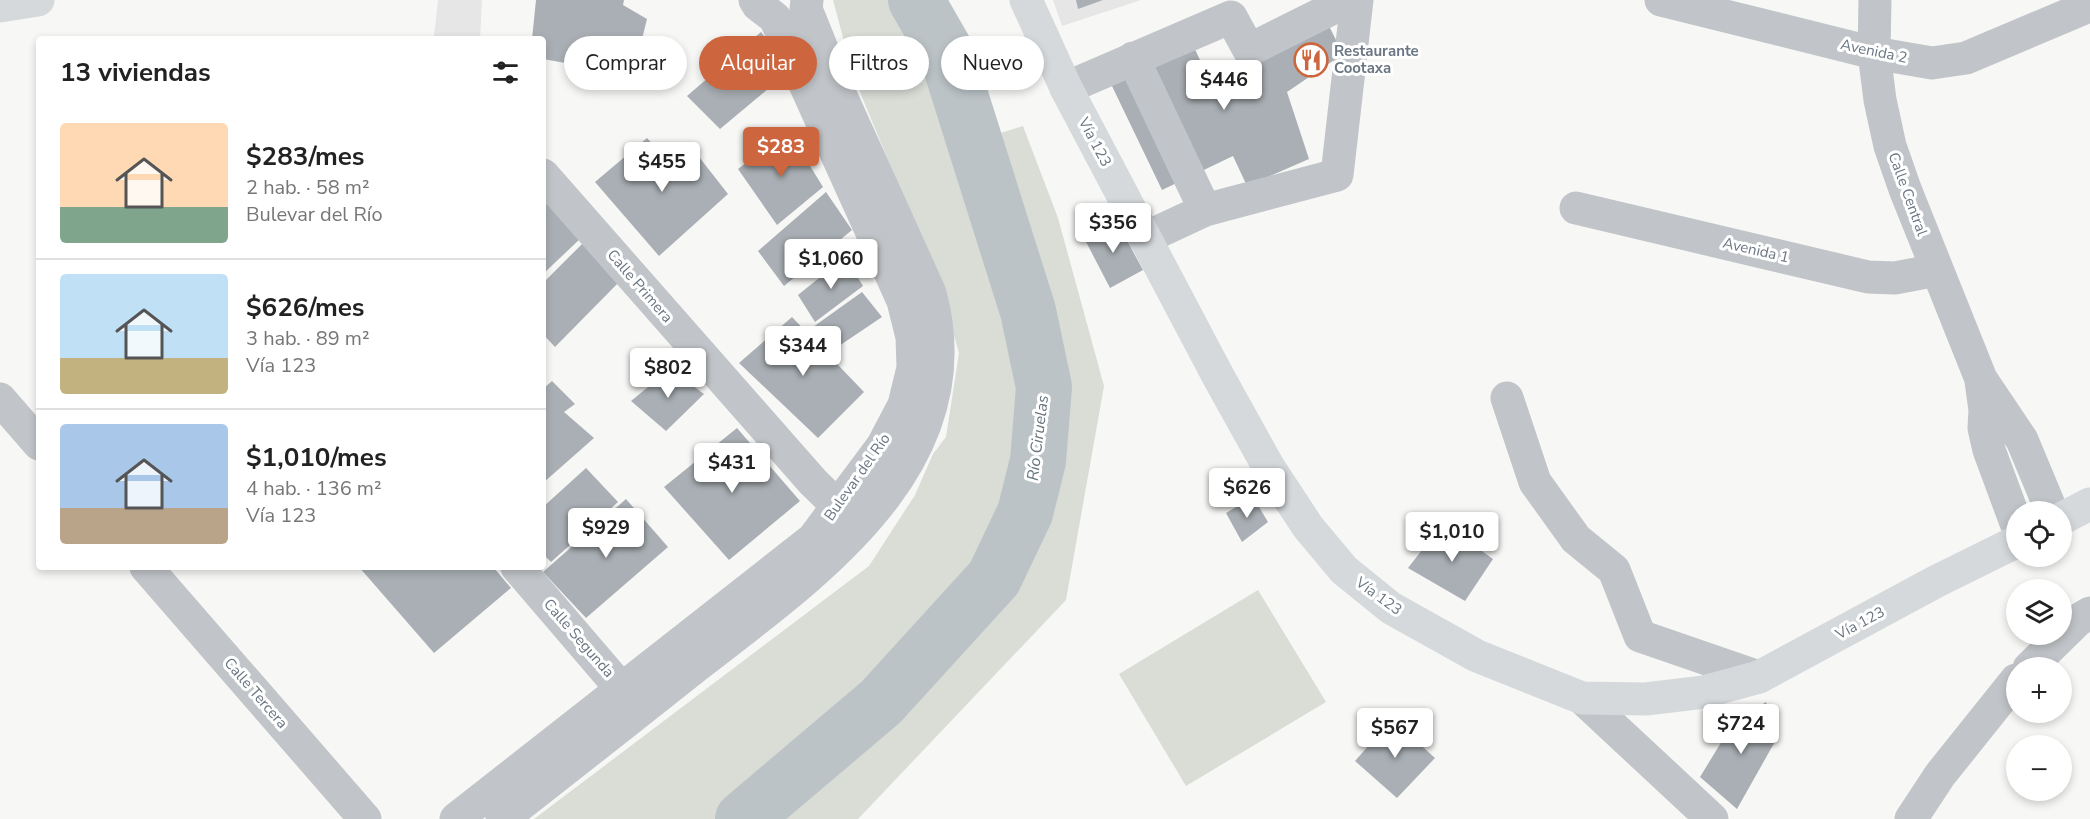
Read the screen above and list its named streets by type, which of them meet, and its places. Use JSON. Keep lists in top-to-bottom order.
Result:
{
  "streets": {
    "main road": ["Vía 123"],
    "street": [
      "Avenida 2",
      "Calle Central",
      "Avenida 1",
      "Calle Primera",
      "Bulevar del Río",
      "Calle Segunda",
      "Calle Tercera"
    ]
  },
  "crossings": [
    ["Avenida 2", "Calle Central"],
    ["Calle Central", "Avenida 1"],
    ["Calle Primera", "Bulevar del Río"],
    ["Bulevar del Río", "Calle Segunda"]
  ],
  "water": ["Río Ciruelas"],
  "places": {
    "restaurant": ["Restaurante Cootaxa"]
  },
  "page": {
    "chip": [
      "Comprar",
      "Alquilar",
      "Filtros",
      "Nuevo"
    ],
    "heading": "13 viviendas",
    "price": [
      "$446",
      "$283",
      "$455",
      "$356",
      "$1,060",
      "$344",
      "$802",
      "$431",
      "$626",
      "$929",
      "$1,010",
      "$724",
      "$567"
    ],
    "list": [
      {
        "name": "$283/mes",
        "note": "2 hab. · 58 m² · Bulevar del Río"
      },
      {
        "name": "$626/mes",
        "note": "3 hab. · 89 m² · Vía 123"
      },
      {
        "name": "$1,010/mes",
        "note": "4 hab. · 136 m² · Vía 123"
      }
    ],
    "map_buttons": ["+", "−"]
  }
}
